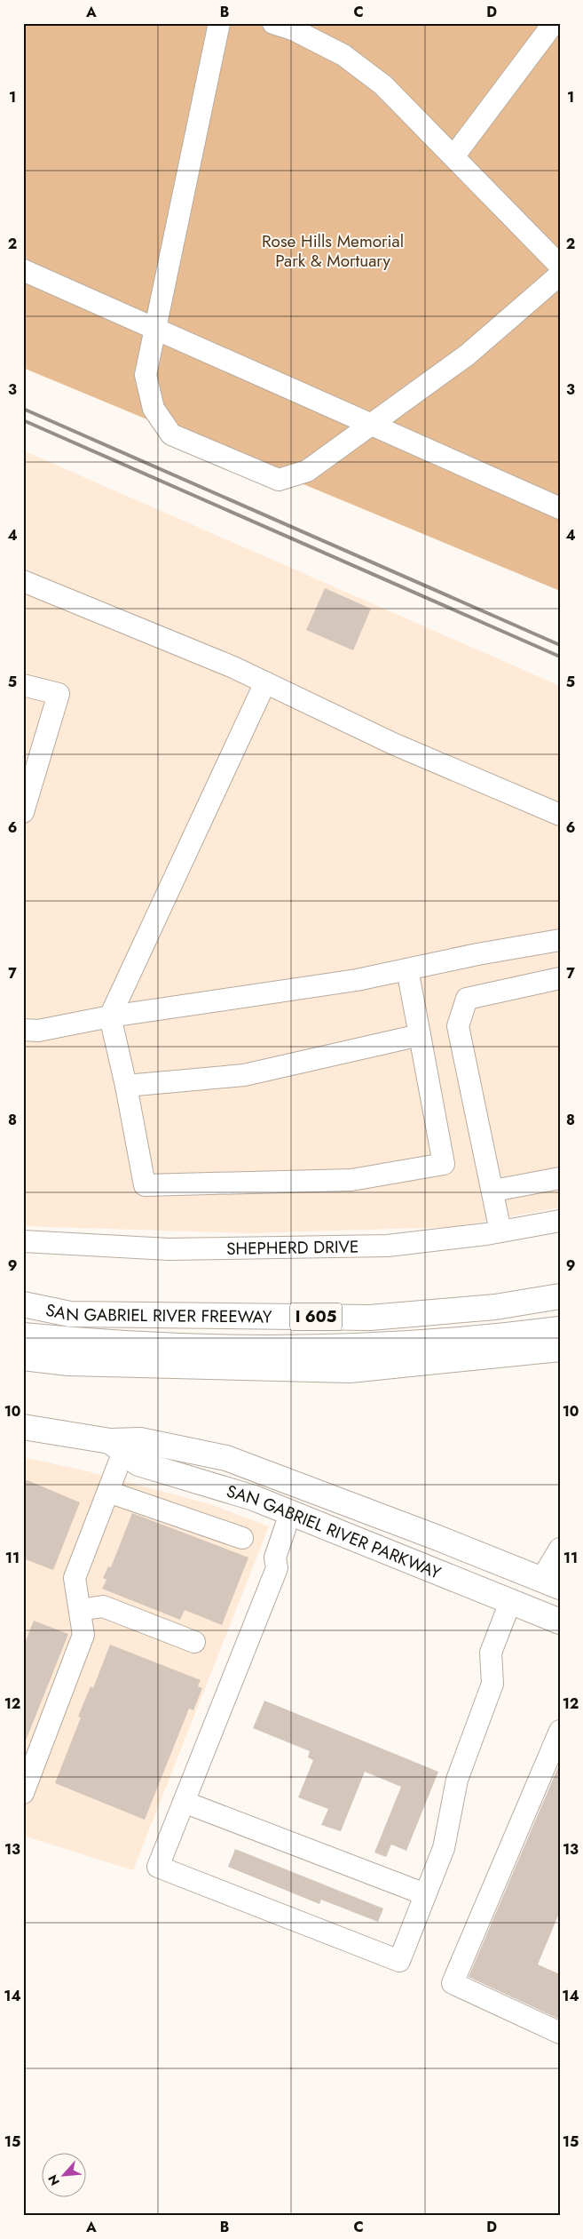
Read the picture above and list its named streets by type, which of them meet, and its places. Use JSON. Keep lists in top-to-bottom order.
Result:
{
  "streets": {
    "main road": ["SAN GABRIEL RIVER FREEWAY", "I 605", "SAN GABRIEL RIVER PARKWAY"],
    "street": ["SHEPHERD DRIVE"]
  },
  "parks": ["Rose Hills Memorial Park & Mortuary"],
  "north": "bottom left",
  "grid": {
    "columns": [
      "A",
      "B",
      "C",
      "D"
    ],
    "rows": [
      "1",
      "2",
      "3",
      "4",
      "5",
      "6",
      "7",
      "8",
      "9",
      "10",
      "11",
      "12",
      "13",
      "14",
      "15"
    ]
  }
}
